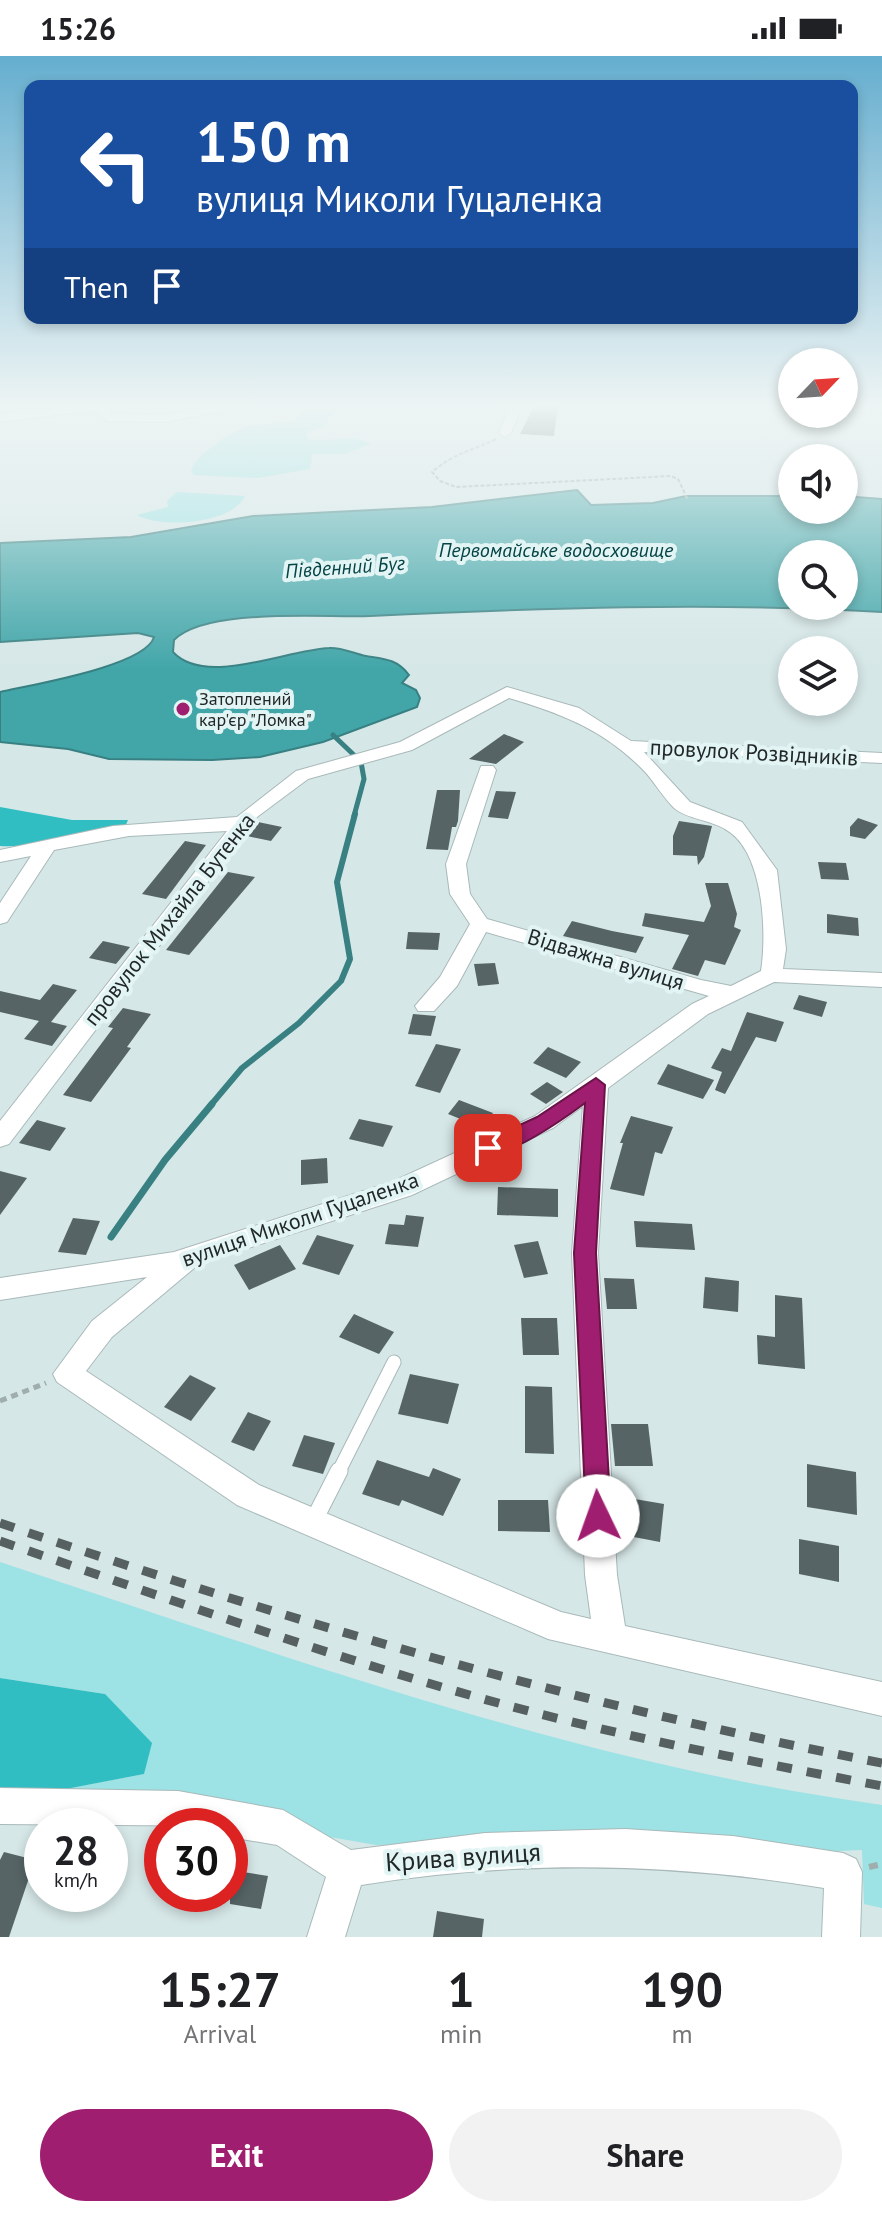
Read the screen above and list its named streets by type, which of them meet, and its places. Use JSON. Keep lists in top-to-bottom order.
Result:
{
  "streets": {
    "street": [
      "провулок Розвідників",
      "провулок Михайла Бутенка",
      "Відважна вулиця",
      "вулиця Миколи Гуцаленка",
      "Крива вулиця"
    ]
  },
  "crossings": [
    ["провулок Розвідників", "провулок Михайла Бутенка"],
    ["провулок Розвідників", "вулиця Миколи Гуцаленка"],
    ["Відважна вулиця", "вулиця Миколи Гуцаленка"]
  ],
  "water": ["Первомайське водосховище", "Південний Буг"],
  "places": ["Затоплений кар'єр \"Ломка\""],
  "north": "top right",
  "page": {
    "status": "15:26",
    "turn": ["150 m", "вулиця Миколи Гуцаленка"],
    "then": "Then",
    "speed": "28 km/h",
    "limit": "30",
    "eta": [
      "15:27",
      "Arrival",
      "1",
      "min",
      "190",
      "m"
    ],
    "buttons": ["Exit", "Share"]
  }
}
